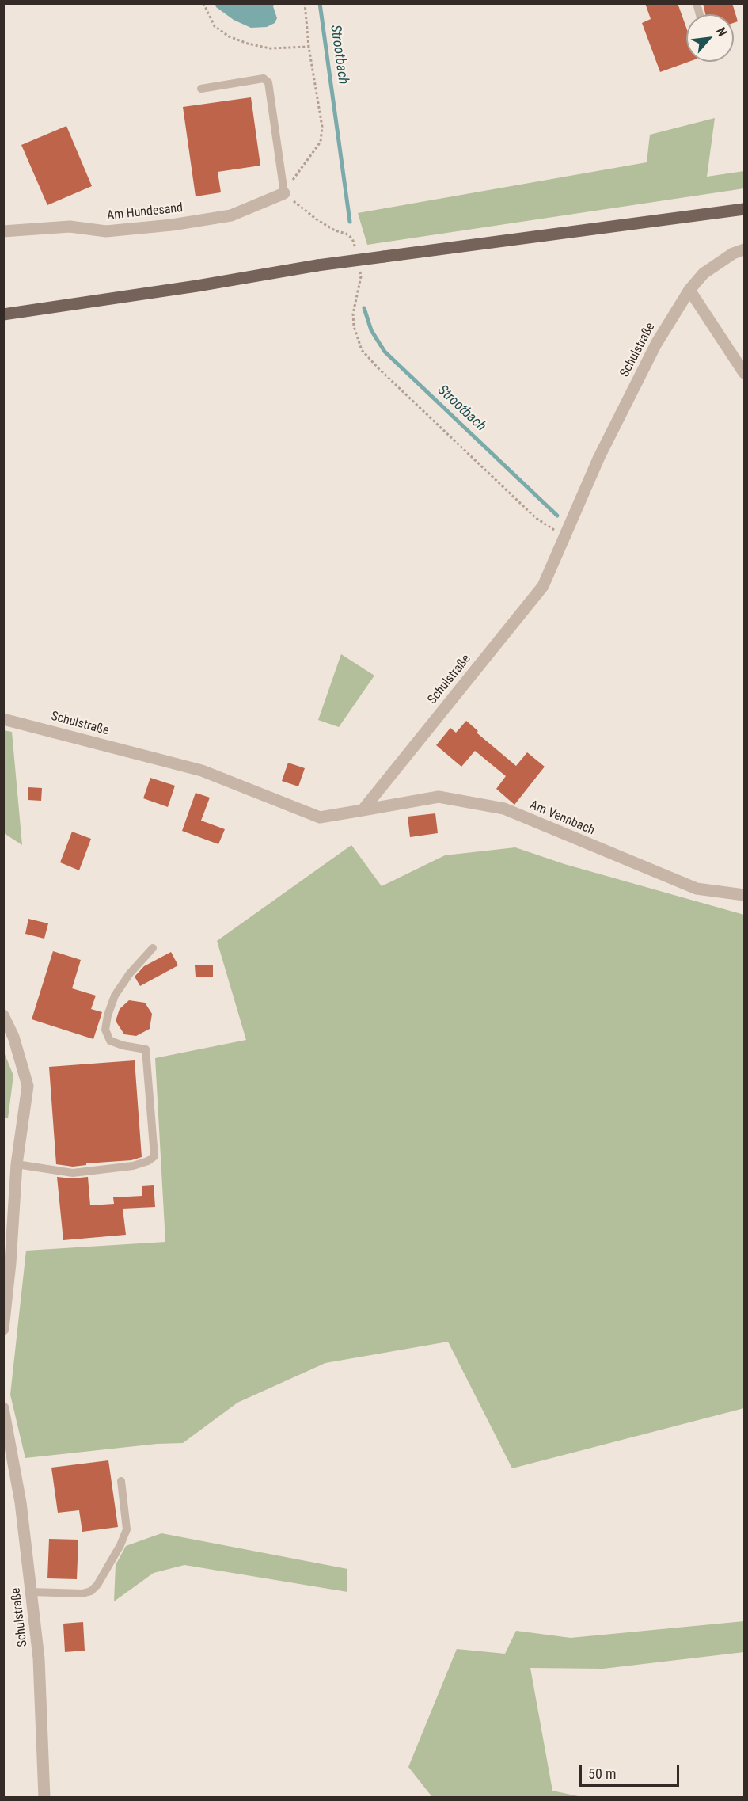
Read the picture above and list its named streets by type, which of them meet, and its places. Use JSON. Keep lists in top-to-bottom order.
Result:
{
  "streets": {
    "street": ["Am Hundesand", "Schulstraße", "Am Vennbach"]
  },
  "crossings": [
    ["Schulstraße", "Am Vennbach"]
  ],
  "water": ["Strootbach"],
  "scale_bar": "50 m",
  "north": "top right"
}
